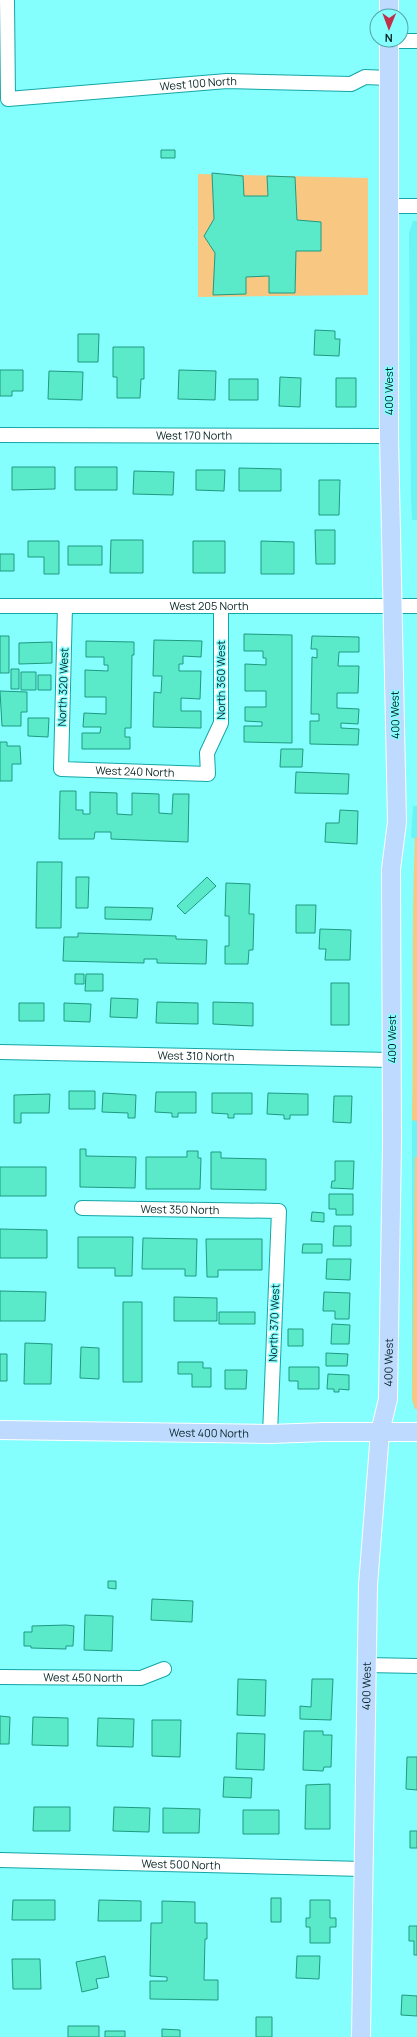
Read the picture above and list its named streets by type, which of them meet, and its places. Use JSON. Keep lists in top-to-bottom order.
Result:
{
  "streets": {
    "main road": ["400 West", "West 400 North"],
    "street": [
      "West 100 North",
      "West 170 North",
      "West 205 North",
      "North 360 West",
      "North 320 West",
      "West 240 North",
      "West 310 North",
      "West 350 North",
      "North 370 West",
      "West 450 North",
      "West 500 North"
    ]
  },
  "crossings": [
    ["West 100 North", "400 West"],
    ["400 West", "West 170 North"],
    ["400 West", "West 205 North"],
    ["400 West", "West 310 North"],
    ["400 West", "West 400 North"],
    ["400 West", "West 500 North"],
    ["West 205 North", "North 360 West"],
    ["West 205 North", "North 320 West"],
    ["North 360 West", "West 240 North"],
    ["North 320 West", "West 240 North"],
    ["West 350 North", "North 370 West"],
    ["North 370 West", "West 400 North"]
  ],
  "north": "bottom"
}
